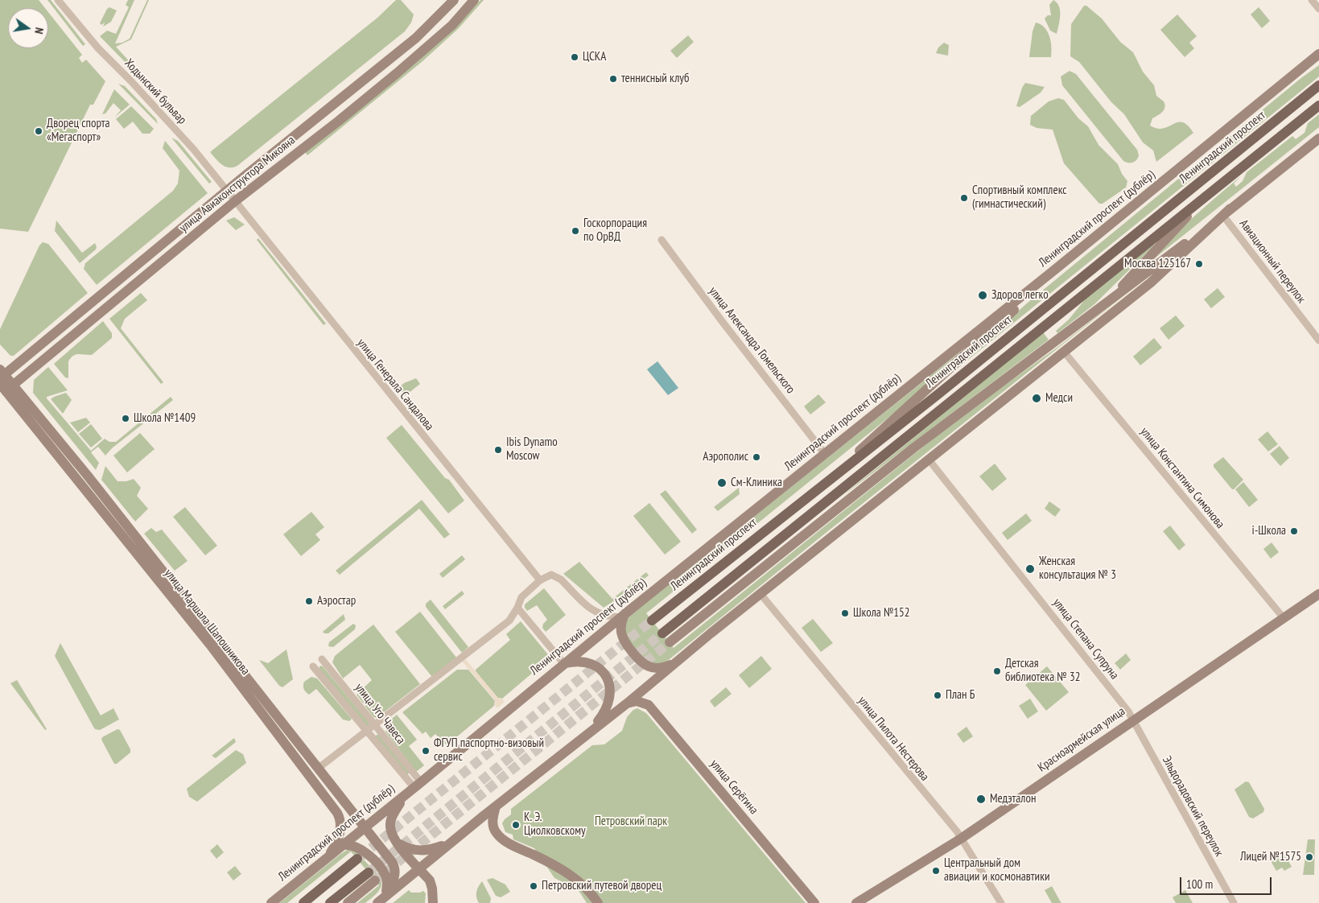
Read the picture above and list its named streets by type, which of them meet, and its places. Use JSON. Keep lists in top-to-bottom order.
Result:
{
  "streets": {
    "main road": [
      "Ленинградский проспект",
      "улица Авиаконструктора Микояна",
      "Ленинградский проспект (дублёр)",
      "улица Маршала Шапошникова",
      "Красноармейская улица",
      "улица Серёгина"
    ],
    "street": [
      "Ходынский бульвар",
      "Авиационный переулок",
      "улица Александра Гомельского",
      "улица Генерала Сандалова",
      "улица Константина Симонова",
      "улица Степана Супруна",
      "улица Уго Чавеса",
      "улица Пилота Нестерова",
      "Эльдорадовский переулок"
    ]
  },
  "crossings": [
    ["Ходынский бульвар", "улица Авиаконструктора Микояна"],
    ["Ходынский бульвар", "улица Генерала Сандалова"],
    ["улица Авиаконструктора Микояна", "улица Генерала Сандалова"],
    ["Ленинградский проспект (дублёр)", "улица Александра Гомельского"],
    ["Ленинградский проспект (дублёр)", "улица Маршала Шапошникова"],
    ["Ленинградский проспект (дублёр)", "улица Уго Чавеса"],
    ["улица Константина Симонова", "Красноармейская улица"],
    ["улица Степана Супруна", "Красноармейская улица"],
    ["улица Степана Супруна", "Эльдорадовский переулок"],
    ["улица Пилота Нестерова", "Красноармейская улица"],
    ["Красноармейская улица", "Эльдорадовский переулок"]
  ],
  "parks": ["Петровский парк"],
  "places": [
    "ЦСКА",
    "теннисный клуб",
    "Дворец спорта «Мегаспорт»",
    "Спортивный комплекс (гимнастический)",
    "Госкорпорация по ОрВД",
    "Москва 125167",
    "Здоров легко",
    "Медси",
    "Школа №1409",
    "Ibis Dynamo Moscow",
    "Аэрополис",
    "См-Клиника",
    "i-Школа",
    "Женская консультация № 3",
    "Аэростар",
    "Школа №152",
    "Детская библиотека № 32",
    "План Б",
    "ФГУП паспортно-визовый сервис",
    "Медэталон",
    "К. Э. Циолковскому",
    "Лицей №1575",
    "Центральный дом авиации и космонавтики",
    "Петровский путевой дворец"
  ],
  "scale_bar": "100 m",
  "north": "right"
}
